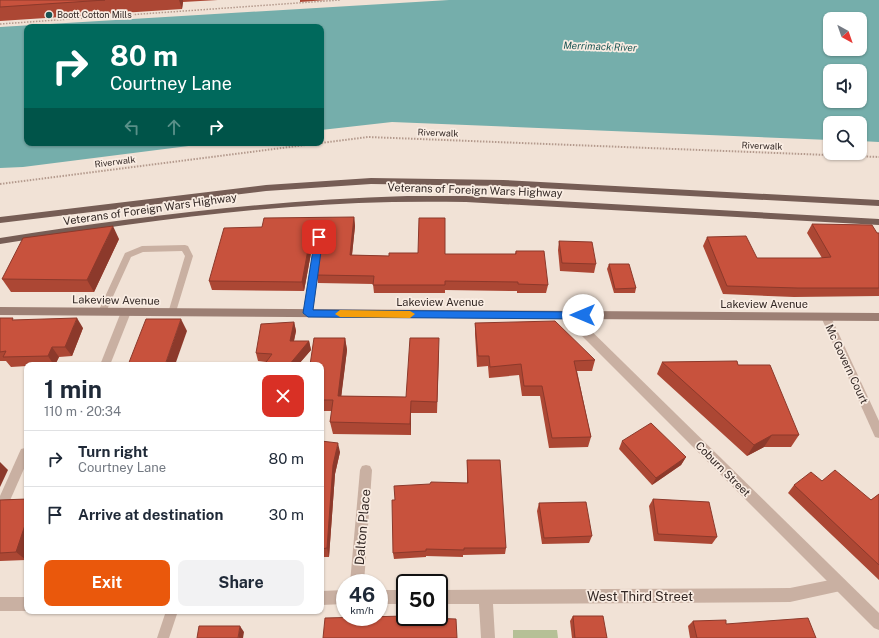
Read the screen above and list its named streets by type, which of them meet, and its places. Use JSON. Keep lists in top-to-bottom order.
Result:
{
  "streets": {
    "main road": ["Veterans of Foreign Wars Highway", "Lakeview Avenue"],
    "street": [
      "Mc Govern Court",
      "Coburn Street",
      "Dalton Place",
      "West Third Street"
    ],
    "path": ["Riverwalk"]
  },
  "crossings": [
    ["Lakeview Avenue", "Mc Govern Court"],
    ["Lakeview Avenue", "Coburn Street"],
    ["Coburn Street", "West Third Street"]
  ],
  "water": ["Merrimack River"],
  "places": ["Boott Cotton Mills"],
  "north": "bottom right",
  "page": {
    "turn": ["80 m", "Courtney Lane"],
    "heading": ["1 min", "110 m · 20:34"],
    "list": [
      {
        "name": "Turn right",
        "note": "Courtney Lane",
        "value": "80 m"
      },
      {
        "name": "Arrive at destination",
        "value": "30 m"
      }
    ],
    "buttons": ["Exit", "Share"],
    "speed": "46 km/h",
    "limit": "50"
  }
}
